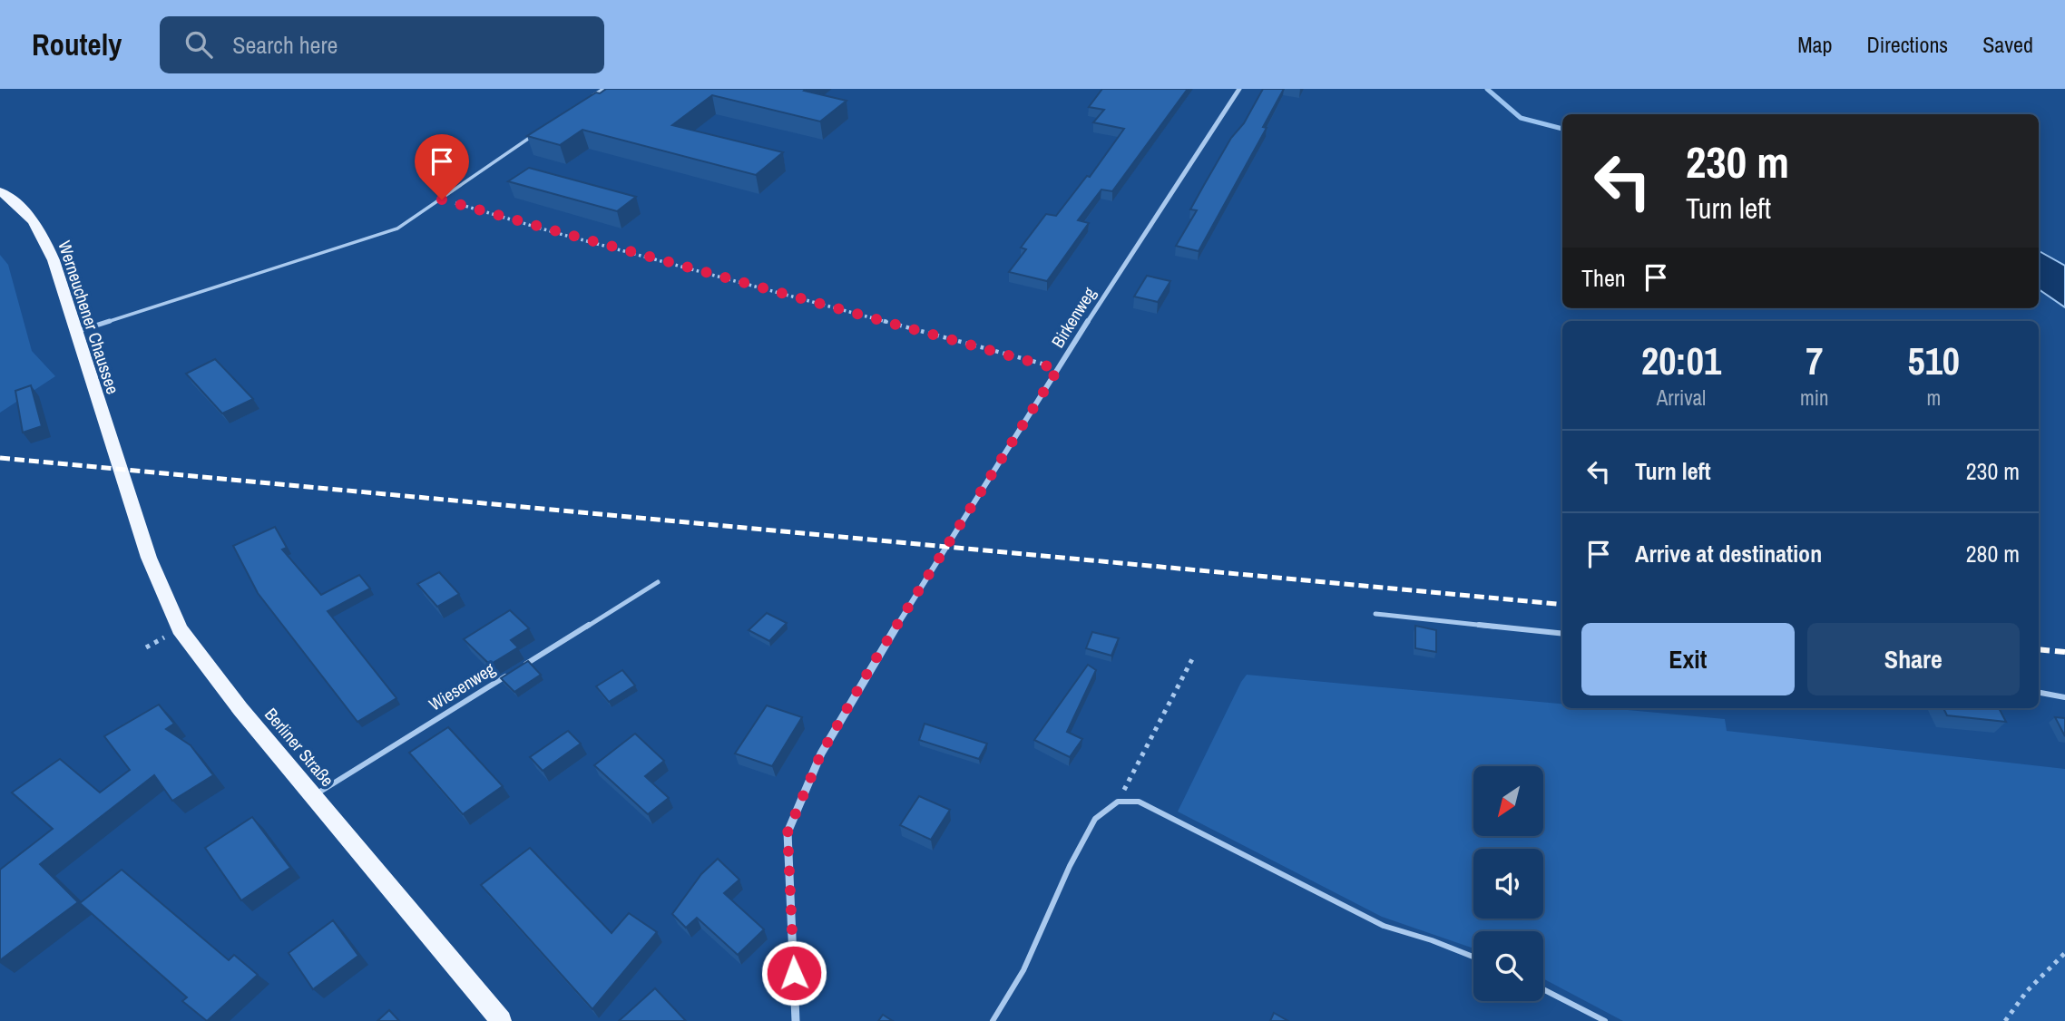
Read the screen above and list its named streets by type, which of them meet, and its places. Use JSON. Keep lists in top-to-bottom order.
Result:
{
  "streets": {
    "main road": ["Werneuchener Chaussee", "Berliner Straße"],
    "street": ["Birkenweg"],
    "lane": ["Wiesenweg"]
  },
  "crossings": [
    ["Werneuchener Chaussee", "Berliner Straße"],
    ["Wiesenweg", "Berliner Straße"]
  ],
  "north": "bottom left",
  "page": {
    "header": "Routely",
    "search": "Search here",
    "nav": ["Map", "Directions", "Saved"],
    "turn": ["230 m", "Turn left"],
    "then": "Then",
    "eta": [
      "20:01",
      "Arrival",
      "7",
      "min",
      "510",
      "m"
    ],
    "list": [
      {
        "name": "Turn left",
        "value": "230 m"
      },
      {
        "name": "Arrive at destination",
        "value": "280 m"
      }
    ],
    "buttons": ["Exit", "Share"]
  }
}
